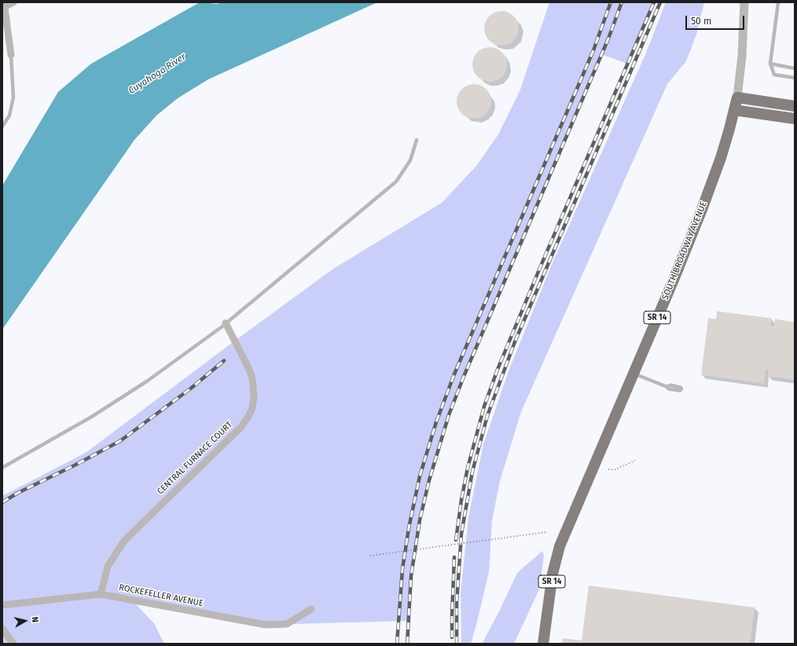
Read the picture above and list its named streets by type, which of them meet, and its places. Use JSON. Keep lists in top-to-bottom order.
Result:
{
  "streets": {
    "main road": ["SOUTH BROADWAY AVENUE", "SR 14"],
    "street": ["CENTRAL FURNACE COURT", "ROCKEFELLER AVENUE"]
  },
  "crossings": [
    ["CENTRAL FURNACE COURT", "ROCKEFELLER AVENUE"]
  ],
  "water": ["Cuyahoga River"],
  "scale_bar": "50 m",
  "north": "right"
}
